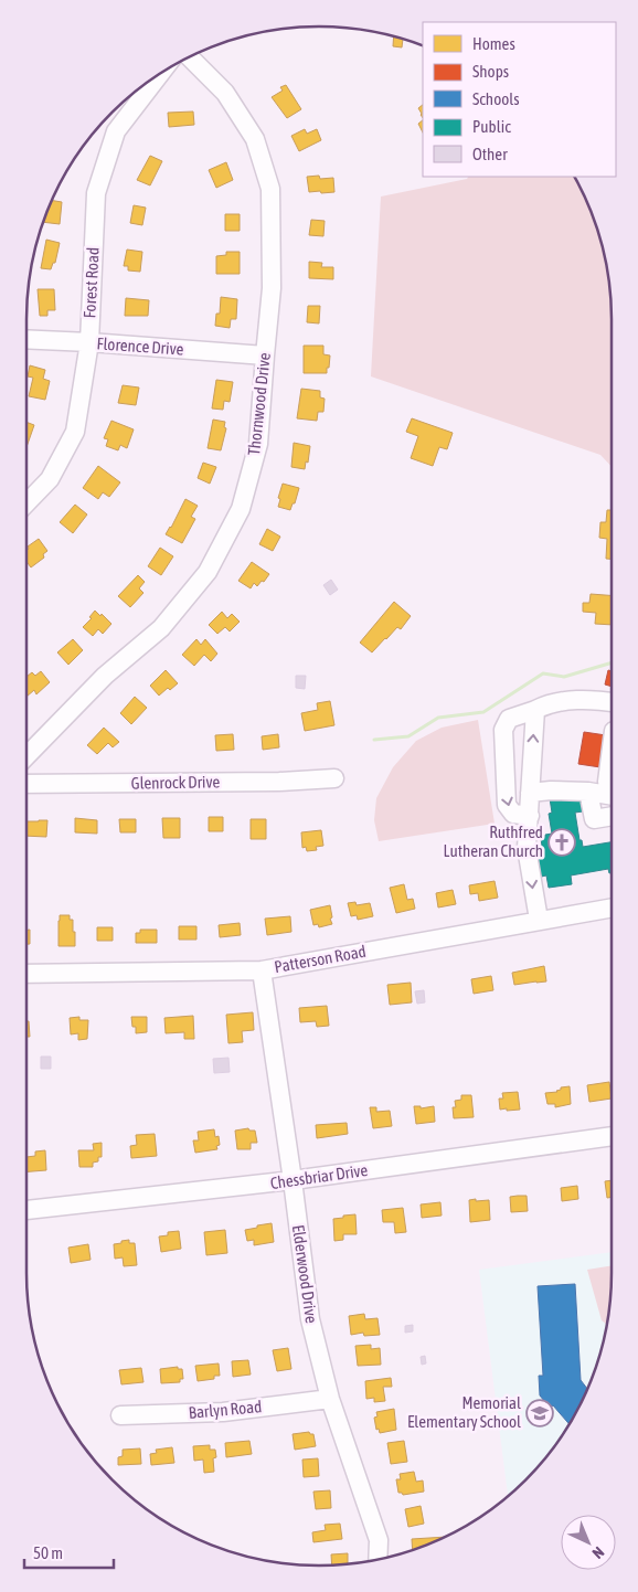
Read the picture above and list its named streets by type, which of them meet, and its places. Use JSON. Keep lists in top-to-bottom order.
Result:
{
  "streets": {
    "street": [
      "Forest Road",
      "Florence Drive",
      "Thornwood Drive",
      "Glenrock Drive",
      "Patterson Road",
      "Chessbriar Drive",
      "Elderwood Drive",
      "Barlyn Road"
    ]
  },
  "crossings": [
    ["Forest Road", "Florence Drive"],
    ["Florence Drive", "Thornwood Drive"],
    ["Patterson Road", "Elderwood Drive"],
    ["Chessbriar Drive", "Elderwood Drive"],
    ["Elderwood Drive", "Barlyn Road"]
  ],
  "places": {
    "church": ["Ruthfred Lutheran Church"],
    "school or university": ["Memorial Elementary School"]
  },
  "legend": [
    "Homes",
    "Shops",
    "Schools",
    "Public",
    "Other"
  ],
  "scale_bar": "50 m",
  "north": "bottom right"
}
